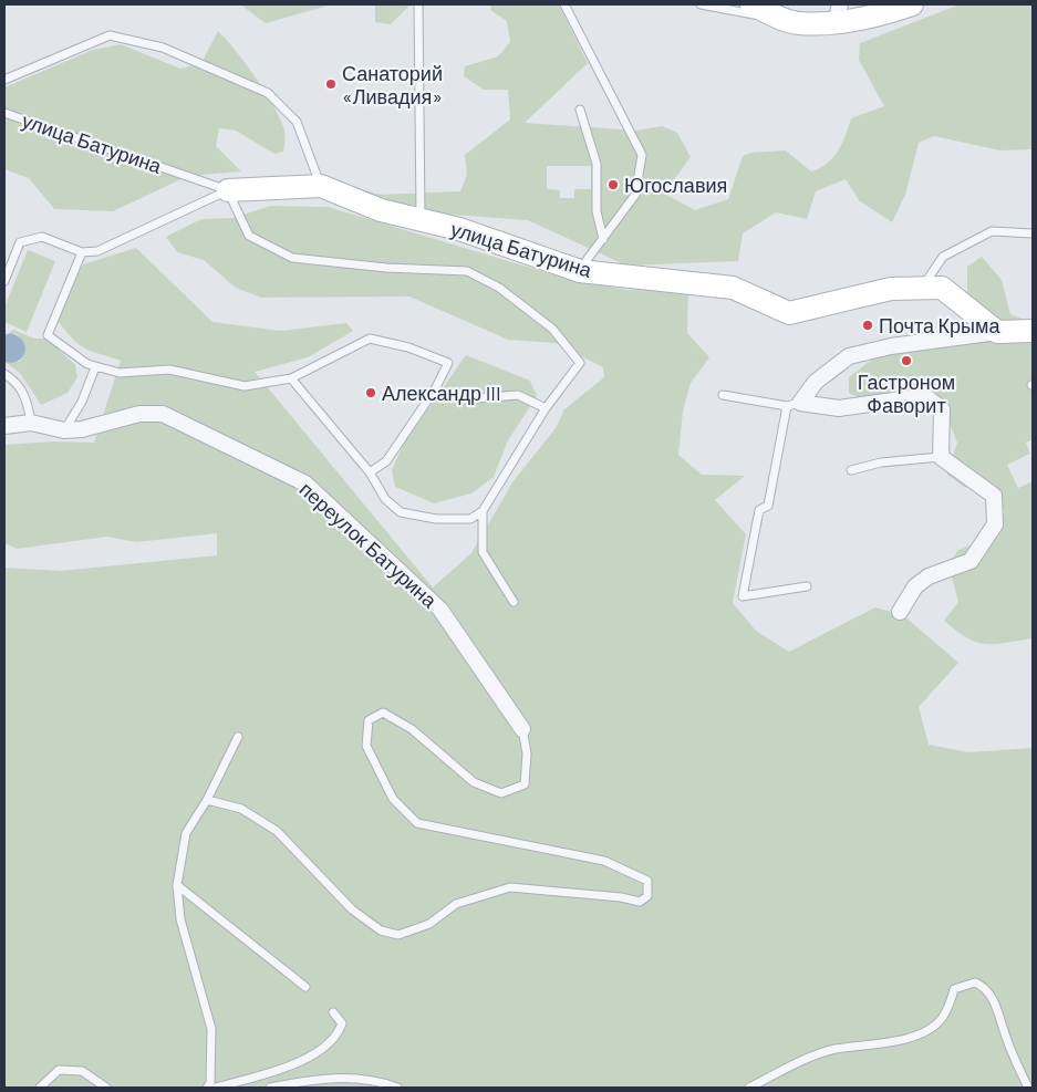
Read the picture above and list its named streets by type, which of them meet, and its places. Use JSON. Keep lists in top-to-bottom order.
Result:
{
  "streets": {
    "street": ["улица Батурина", "переулок Батурина"]
  },
  "places": [
    "Санаторий «Ливадия»",
    "Югославия",
    "Почта Крыма",
    "Гастроном Фаворит",
    "Александр III"
  ]
}
